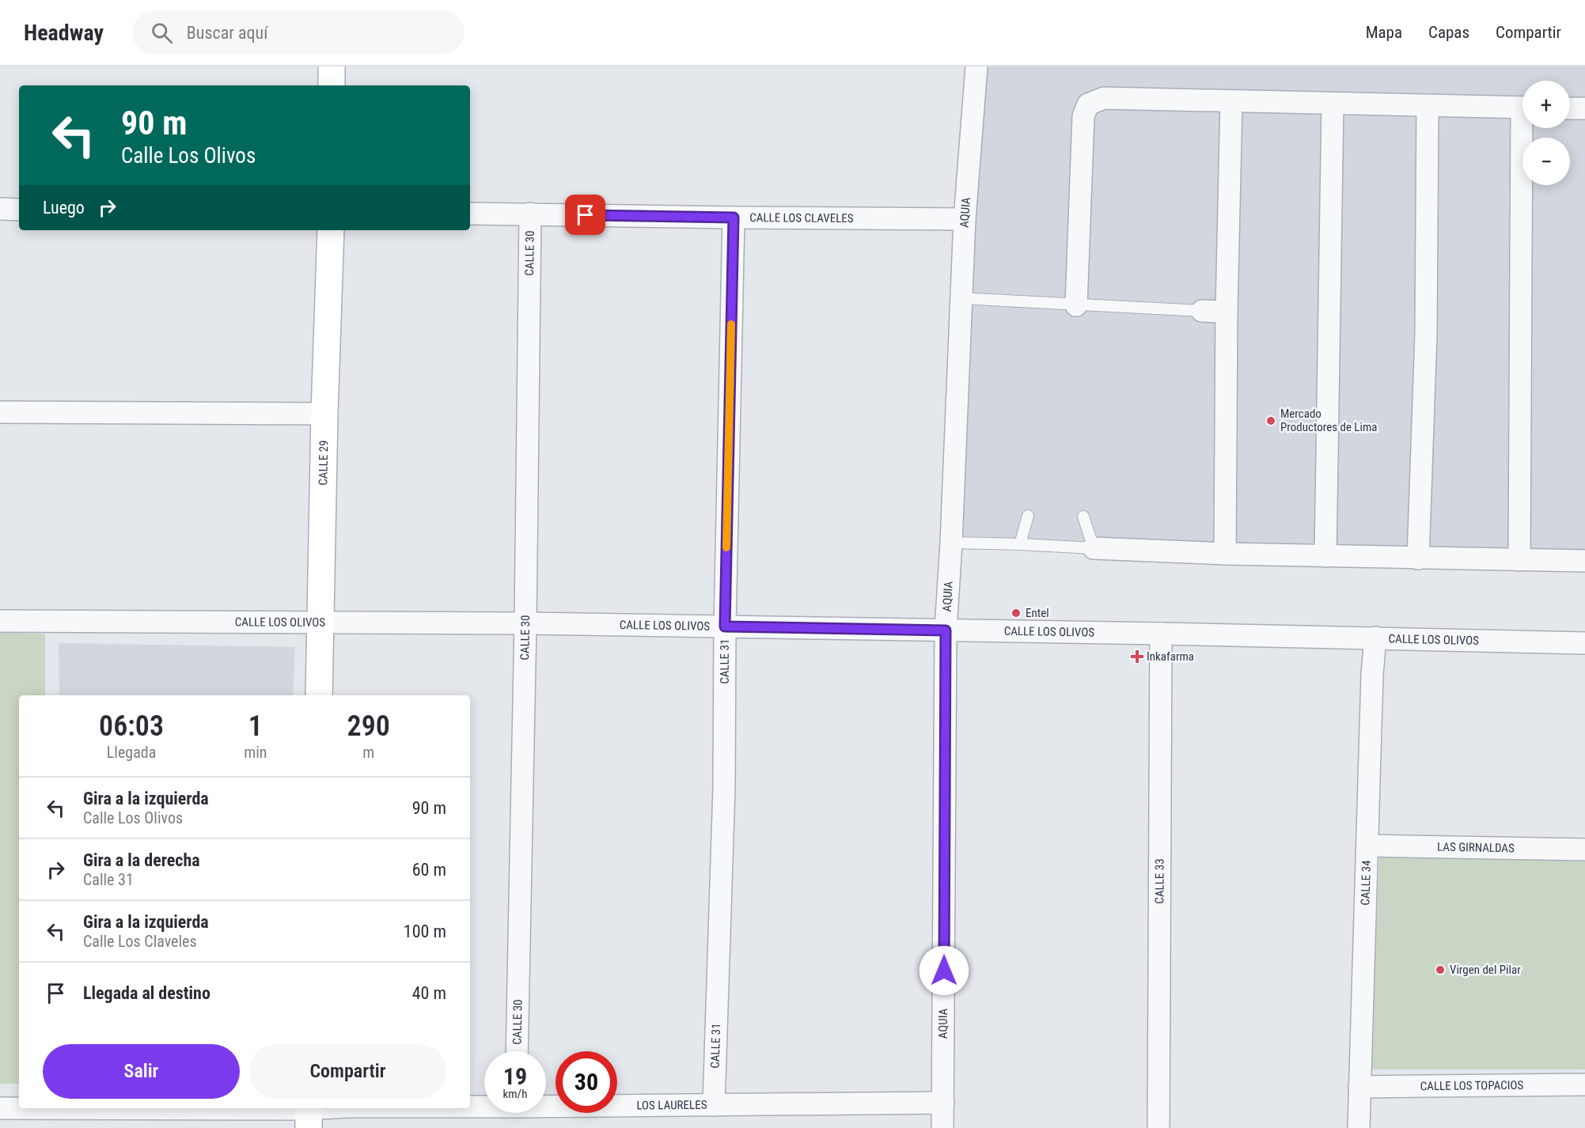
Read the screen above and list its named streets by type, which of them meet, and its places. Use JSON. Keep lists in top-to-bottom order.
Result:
{
  "streets": {
    "street": [
      "AQUIA",
      "CALLE LOS CLAVELES",
      "CALLE 30",
      "CALLE 29",
      "CALLE LOS OLIVOS",
      "CALLE 31",
      "LAS GIRNALDAS",
      "CALLE 33",
      "CALLE 34",
      "CALLE LOS TOPACIOS",
      "LOS LAURELES"
    ]
  },
  "crossings": [
    ["AQUIA", "CALLE LOS CLAVELES"],
    ["AQUIA", "CALLE LOS OLIVOS"],
    ["AQUIA", "LOS LAURELES"],
    ["CALLE LOS CLAVELES", "CALLE 30"],
    ["CALLE LOS CLAVELES", "CALLE 31"],
    ["CALLE 30", "CALLE LOS OLIVOS"],
    ["CALLE 29", "CALLE LOS OLIVOS"],
    ["CALLE LOS OLIVOS", "CALLE 31"],
    ["CALLE LOS OLIVOS", "CALLE 33"],
    ["CALLE LOS OLIVOS", "CALLE 34"],
    ["CALLE 31", "LOS LAURELES"],
    ["LAS GIRNALDAS", "CALLE 34"],
    ["CALLE 34", "CALLE LOS TOPACIOS"]
  ],
  "places": {
    "other": ["Mercado Productores de Lima", "Entel", "Virgen del Pilar"],
    "health": ["Inkafarma"]
  },
  "page": {
    "header": "Headway",
    "search": "Buscar aquí",
    "nav": ["Mapa", "Capas", "Compartir"],
    "map_buttons": ["+", "−"],
    "turn": ["90 m", "Calle Los Olivos"],
    "then": "Luego",
    "eta": [
      "06:03",
      "Llegada",
      "1",
      "min",
      "290",
      "m"
    ],
    "list": [
      {
        "name": "Gira a la izquierda",
        "note": "Calle Los Olivos",
        "value": "90 m"
      },
      {
        "name": "Gira a la derecha",
        "note": "Calle 31",
        "value": "60 m"
      },
      {
        "name": "Gira a la izquierda",
        "note": "Calle Los Claveles",
        "value": "100 m"
      },
      {
        "name": "Llegada al destino",
        "value": "40 m"
      }
    ],
    "buttons": ["Salir", "Compartir"],
    "speed": "19 km/h",
    "limit": "30"
  }
}
